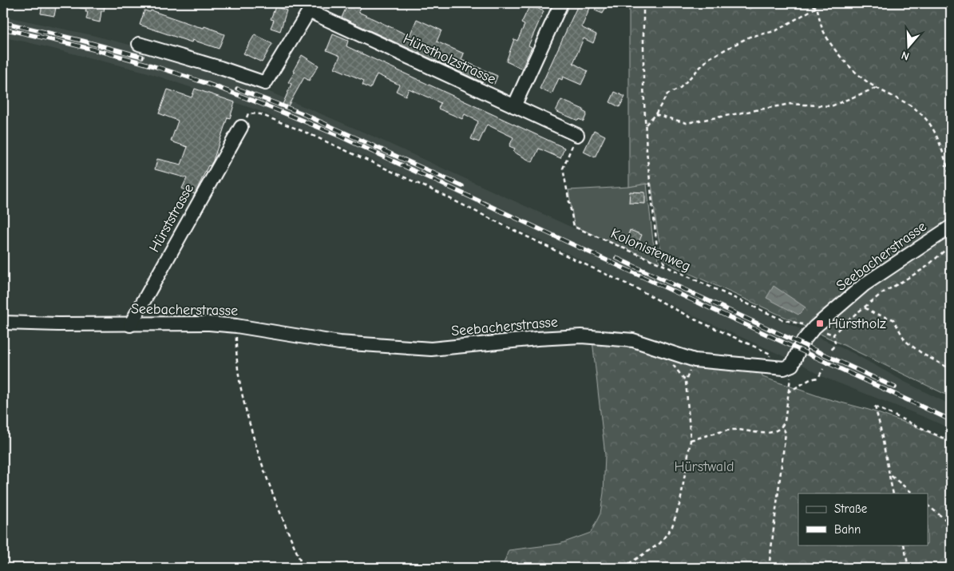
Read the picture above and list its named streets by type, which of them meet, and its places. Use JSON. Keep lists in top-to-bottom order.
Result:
{
  "streets": {
    "street": ["Hürstholzstrasse", "Hürststrasse", "Seebacherstrasse"],
    "path": ["Kolonistenweg"]
  },
  "crossings": [
    ["Hürstholzstrasse", "Kolonistenweg"],
    ["Hürststrasse", "Seebacherstrasse"]
  ],
  "parks": ["Hürstwald"],
  "places": {
    "transit": ["Hürstholz"]
  },
  "legend": ["Straße", "Bahn"],
  "north": "bottom"
}
